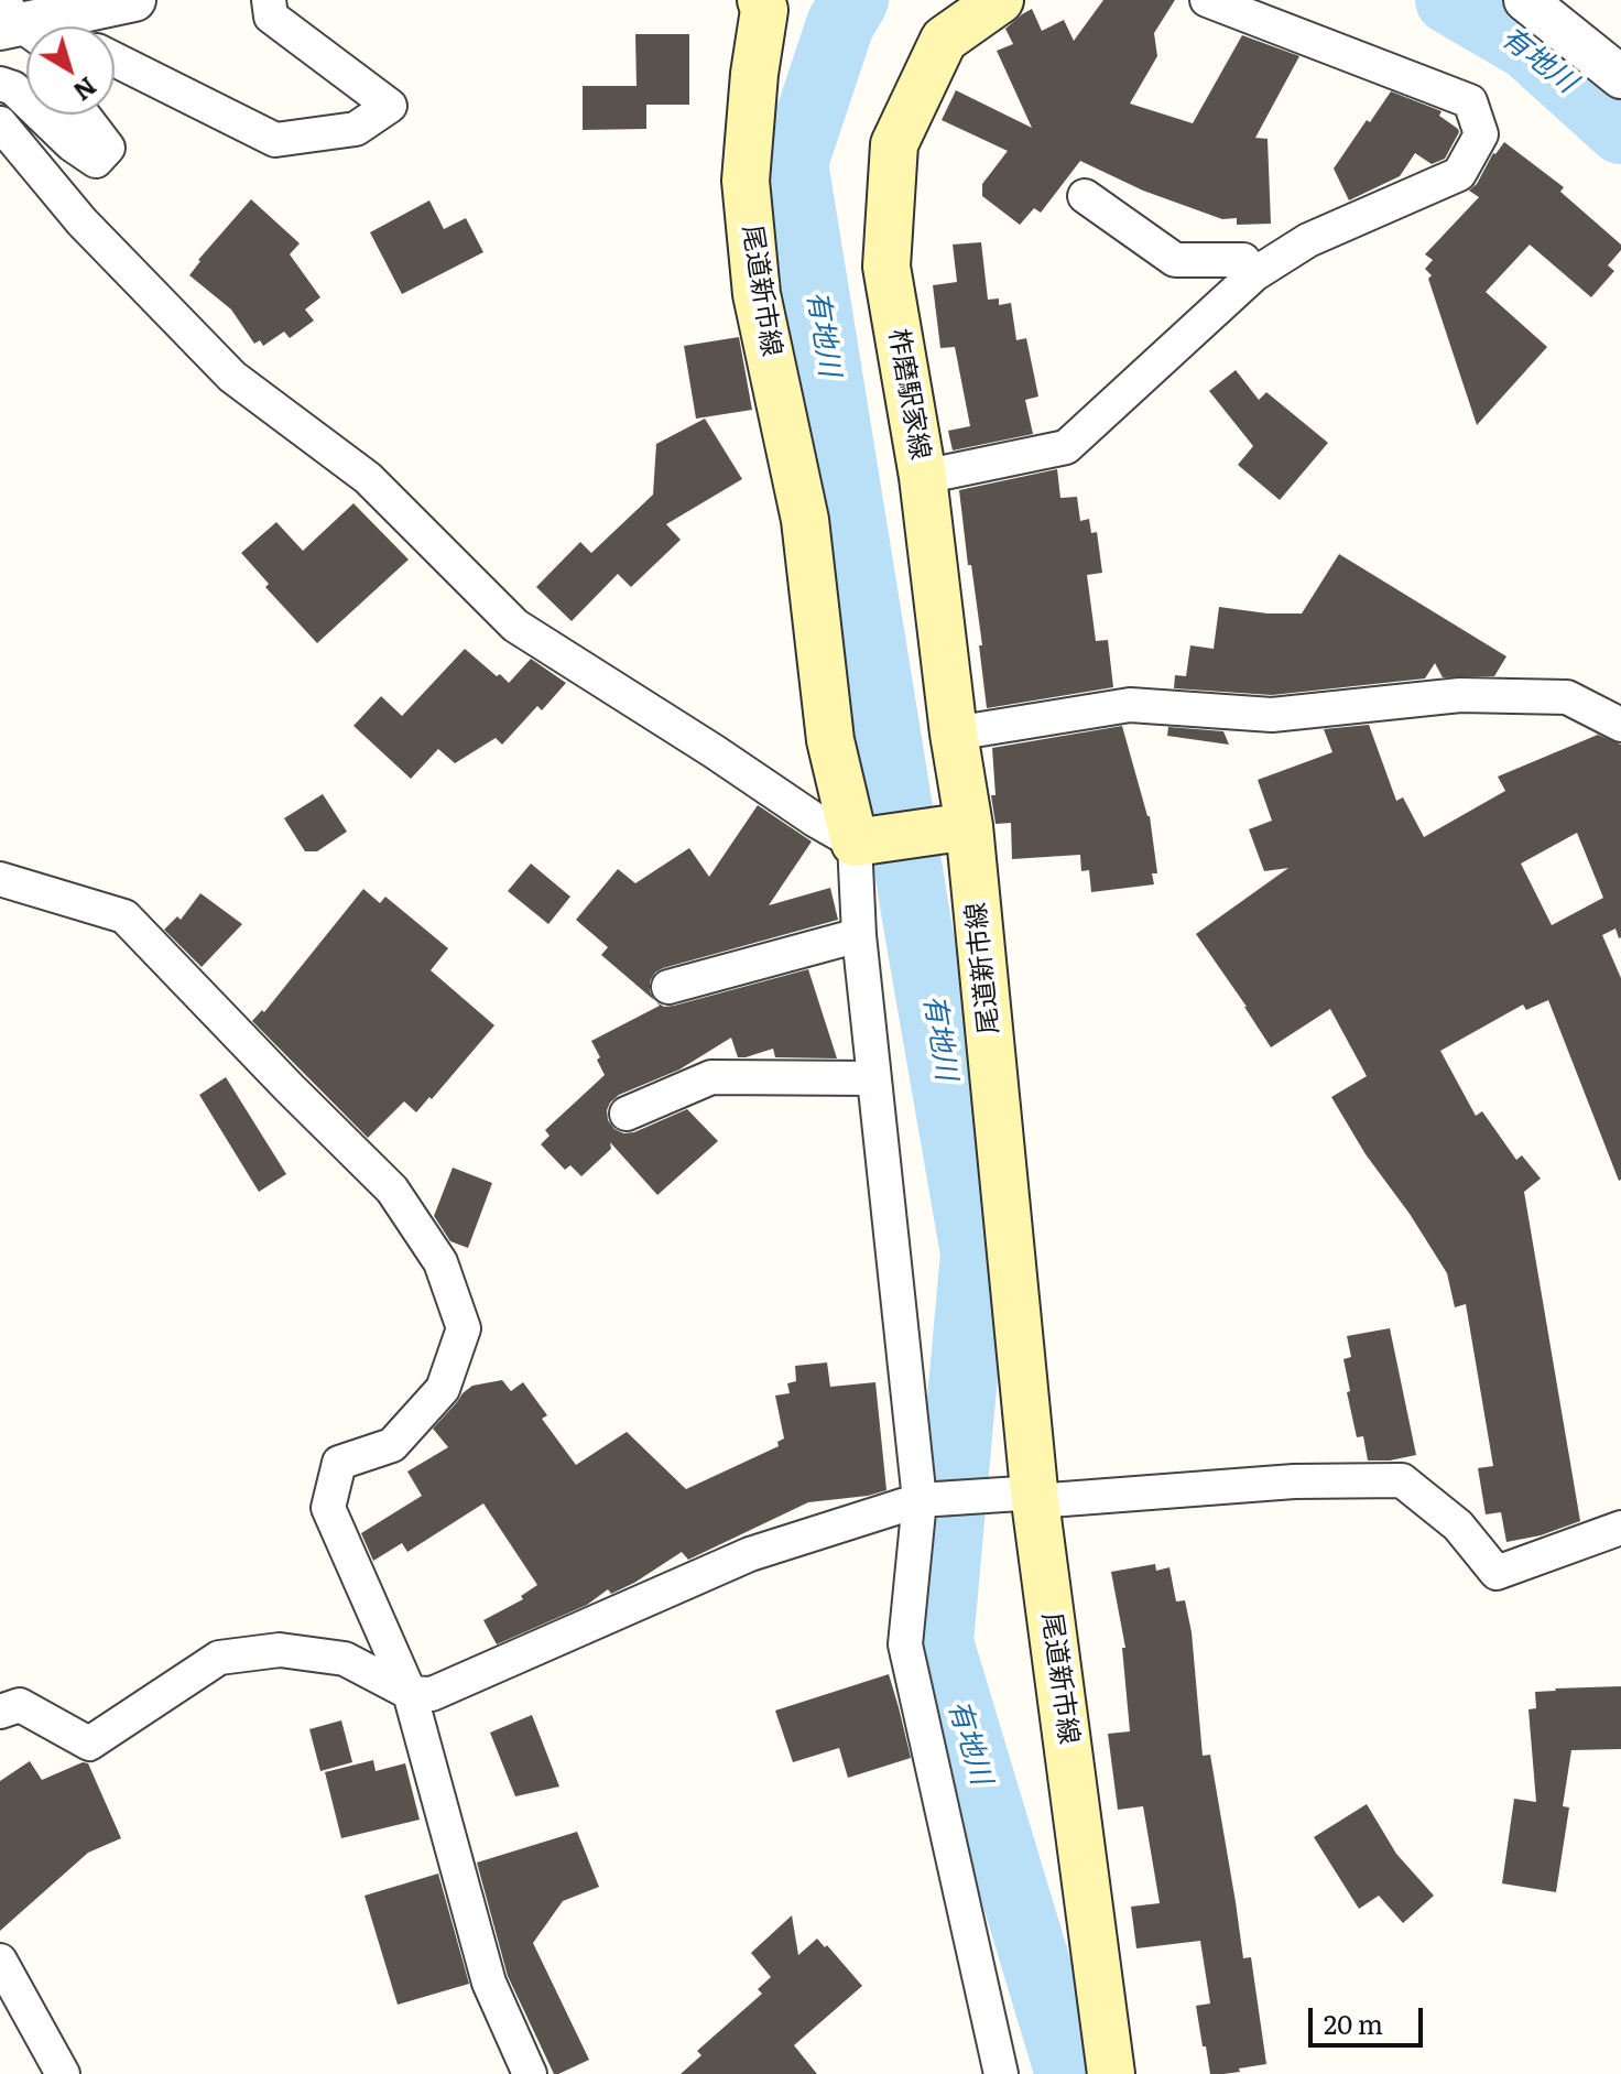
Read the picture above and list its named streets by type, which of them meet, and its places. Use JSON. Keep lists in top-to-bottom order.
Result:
{
  "streets": {
    "main road": ["尾道新市線", "柞磨駅家線"]
  },
  "crossings": [
    ["尾道新市線", "柞磨駅家線"]
  ],
  "water": ["有地川"],
  "scale_bar": "20 m",
  "north": "bottom right"
}
